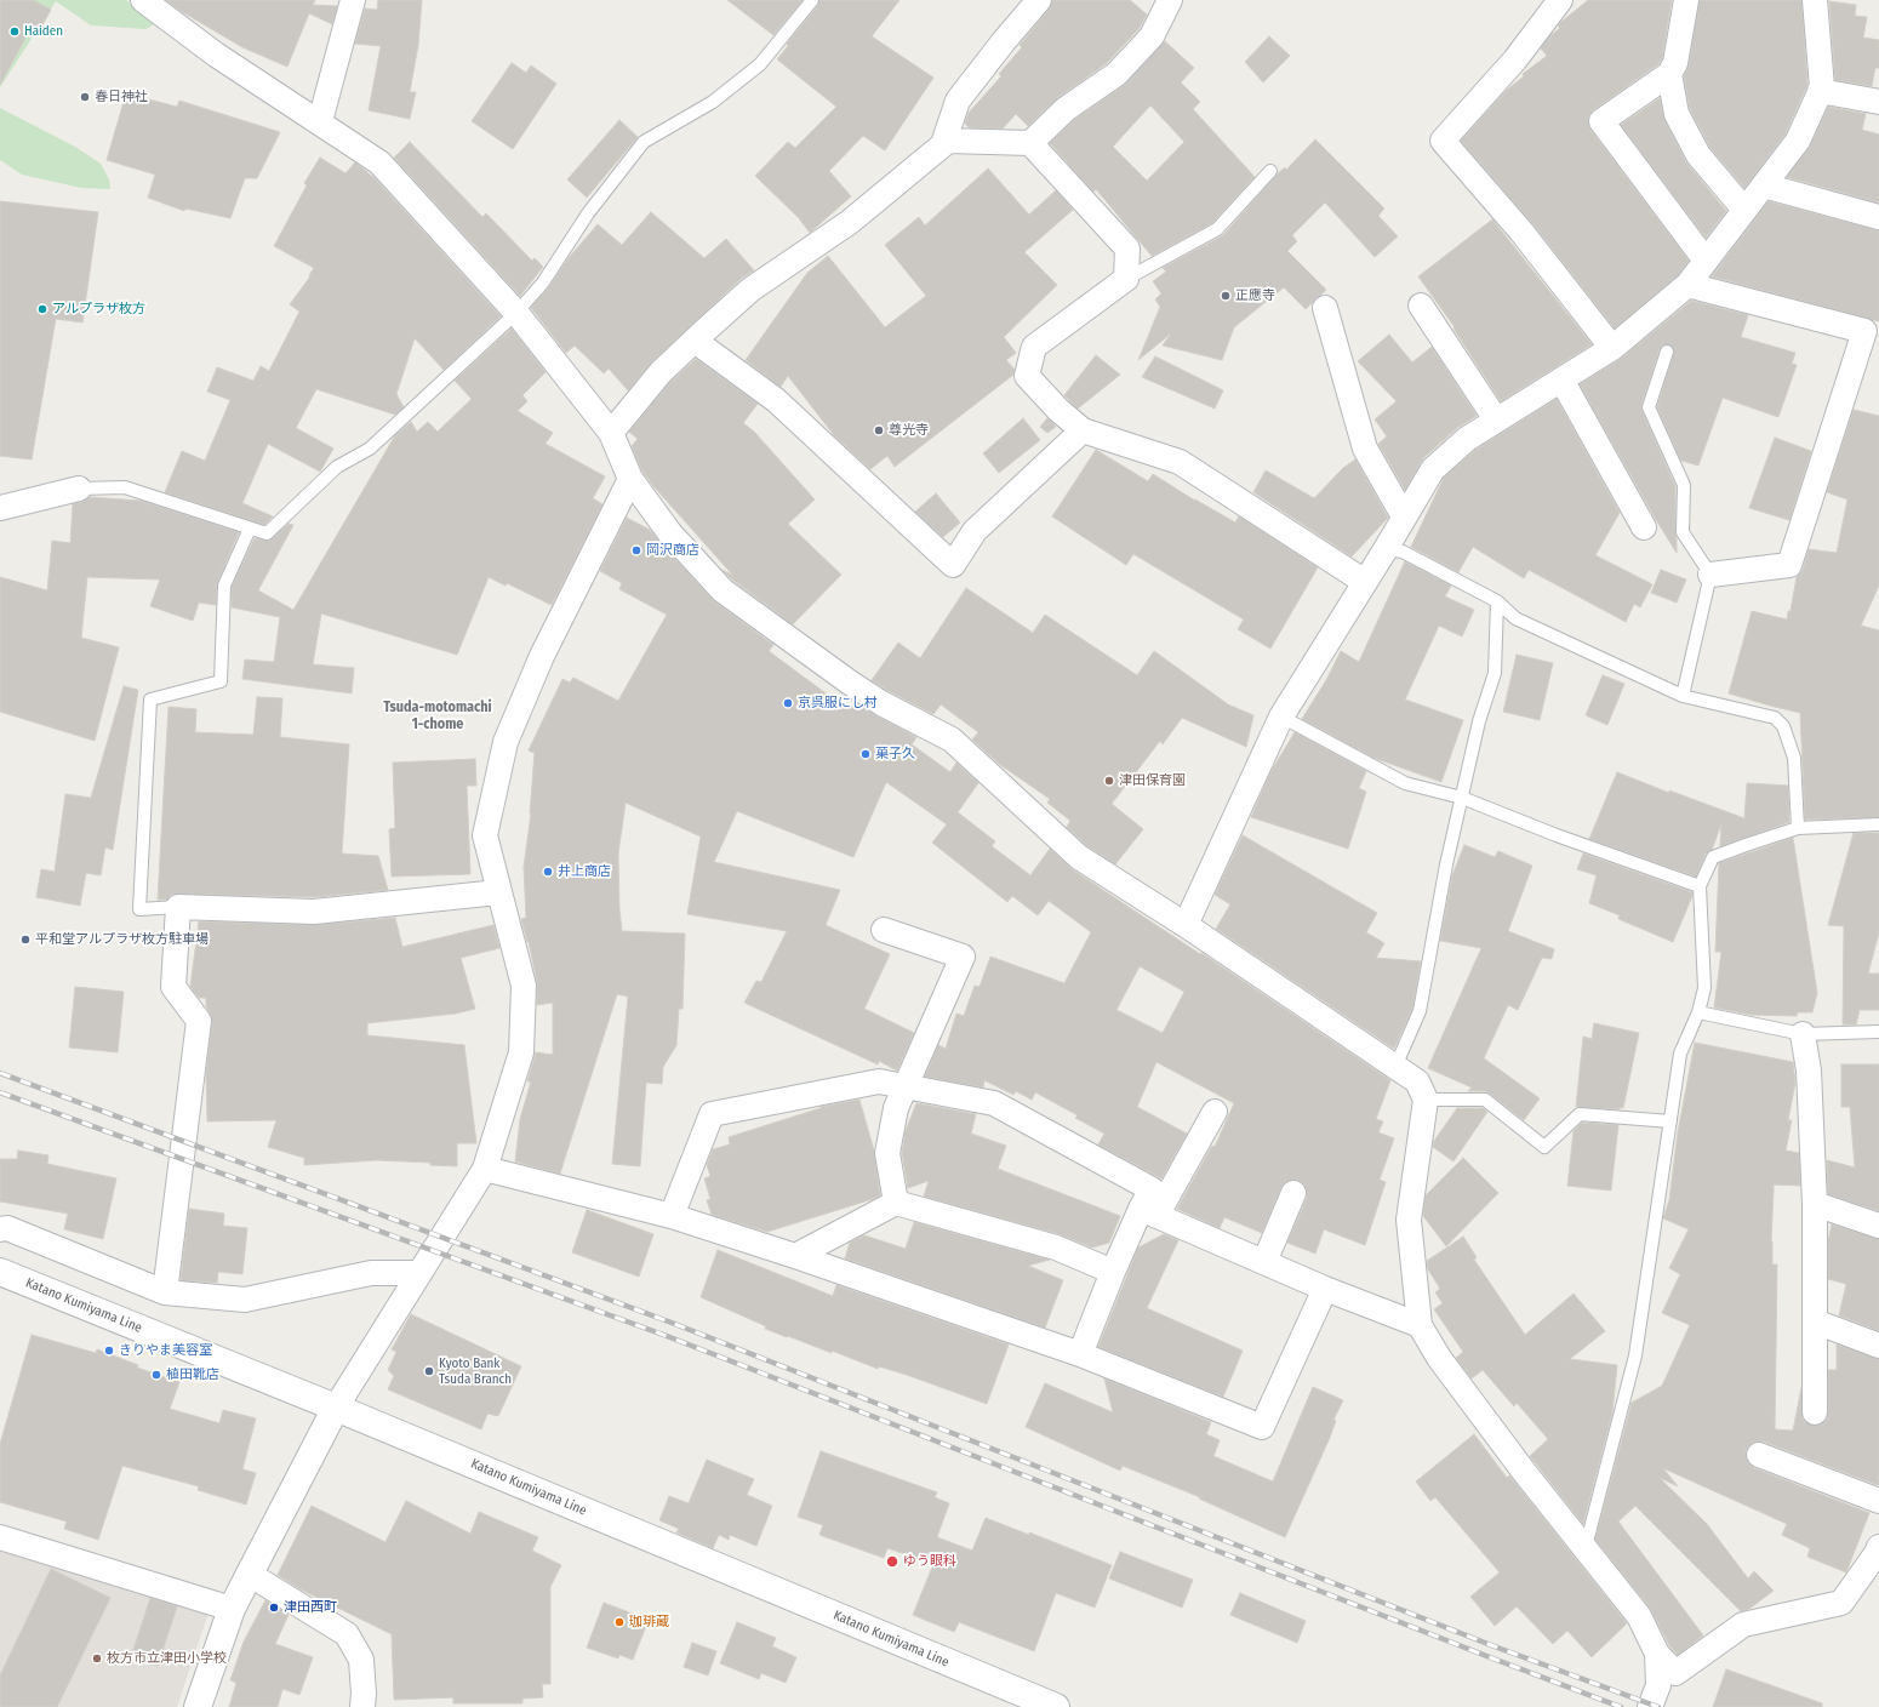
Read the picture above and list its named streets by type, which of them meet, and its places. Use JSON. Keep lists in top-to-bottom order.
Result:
{
  "streets": {
    "main road": ["Katano Kumiyama Line"]
  },
  "districts": ["Tsuda-motomachi 1-chome"],
  "places": [
    "Haiden",
    "春日神社",
    "正應寺",
    "アルプラザ枚方",
    "尊光寺",
    "岡沢商店",
    "京呉服にし村",
    "菓子久",
    "津田保育園",
    "井上商店",
    "平和堂アルプラザ枚方駐車場",
    "きりやま美容室",
    "Kyoto Bank Tsuda Branch",
    "植田靴店",
    "ゆう眼科",
    "津田西町",
    "珈琲蔵",
    "枚方市立津田小学校"
  ]
}
